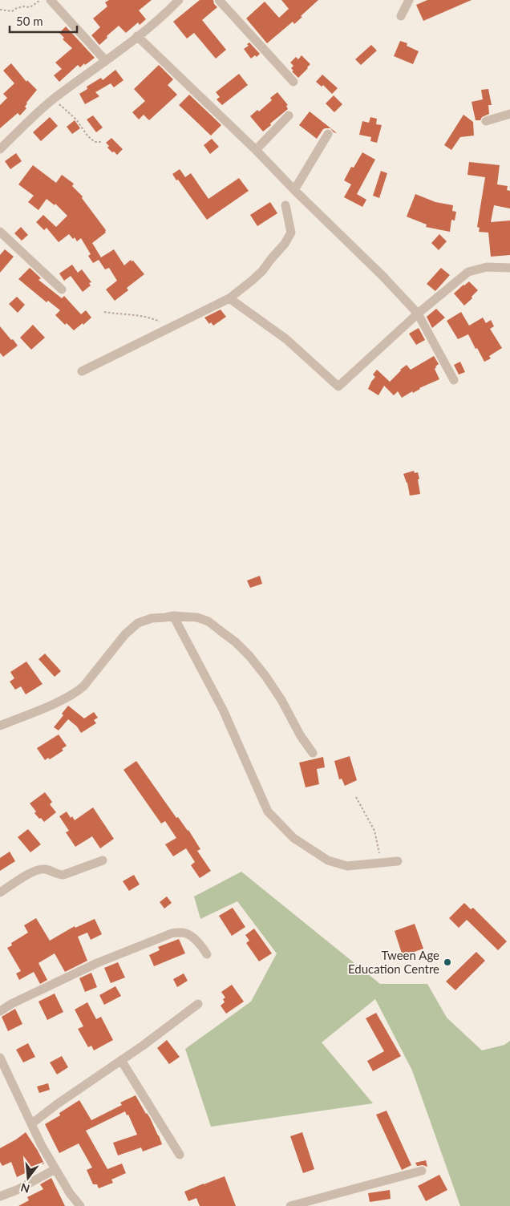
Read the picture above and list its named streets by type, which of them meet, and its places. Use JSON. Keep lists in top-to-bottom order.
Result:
{
  "places": ["Tween Age Education Centre"],
  "scale_bar": "50 m",
  "north": "bottom"
}
